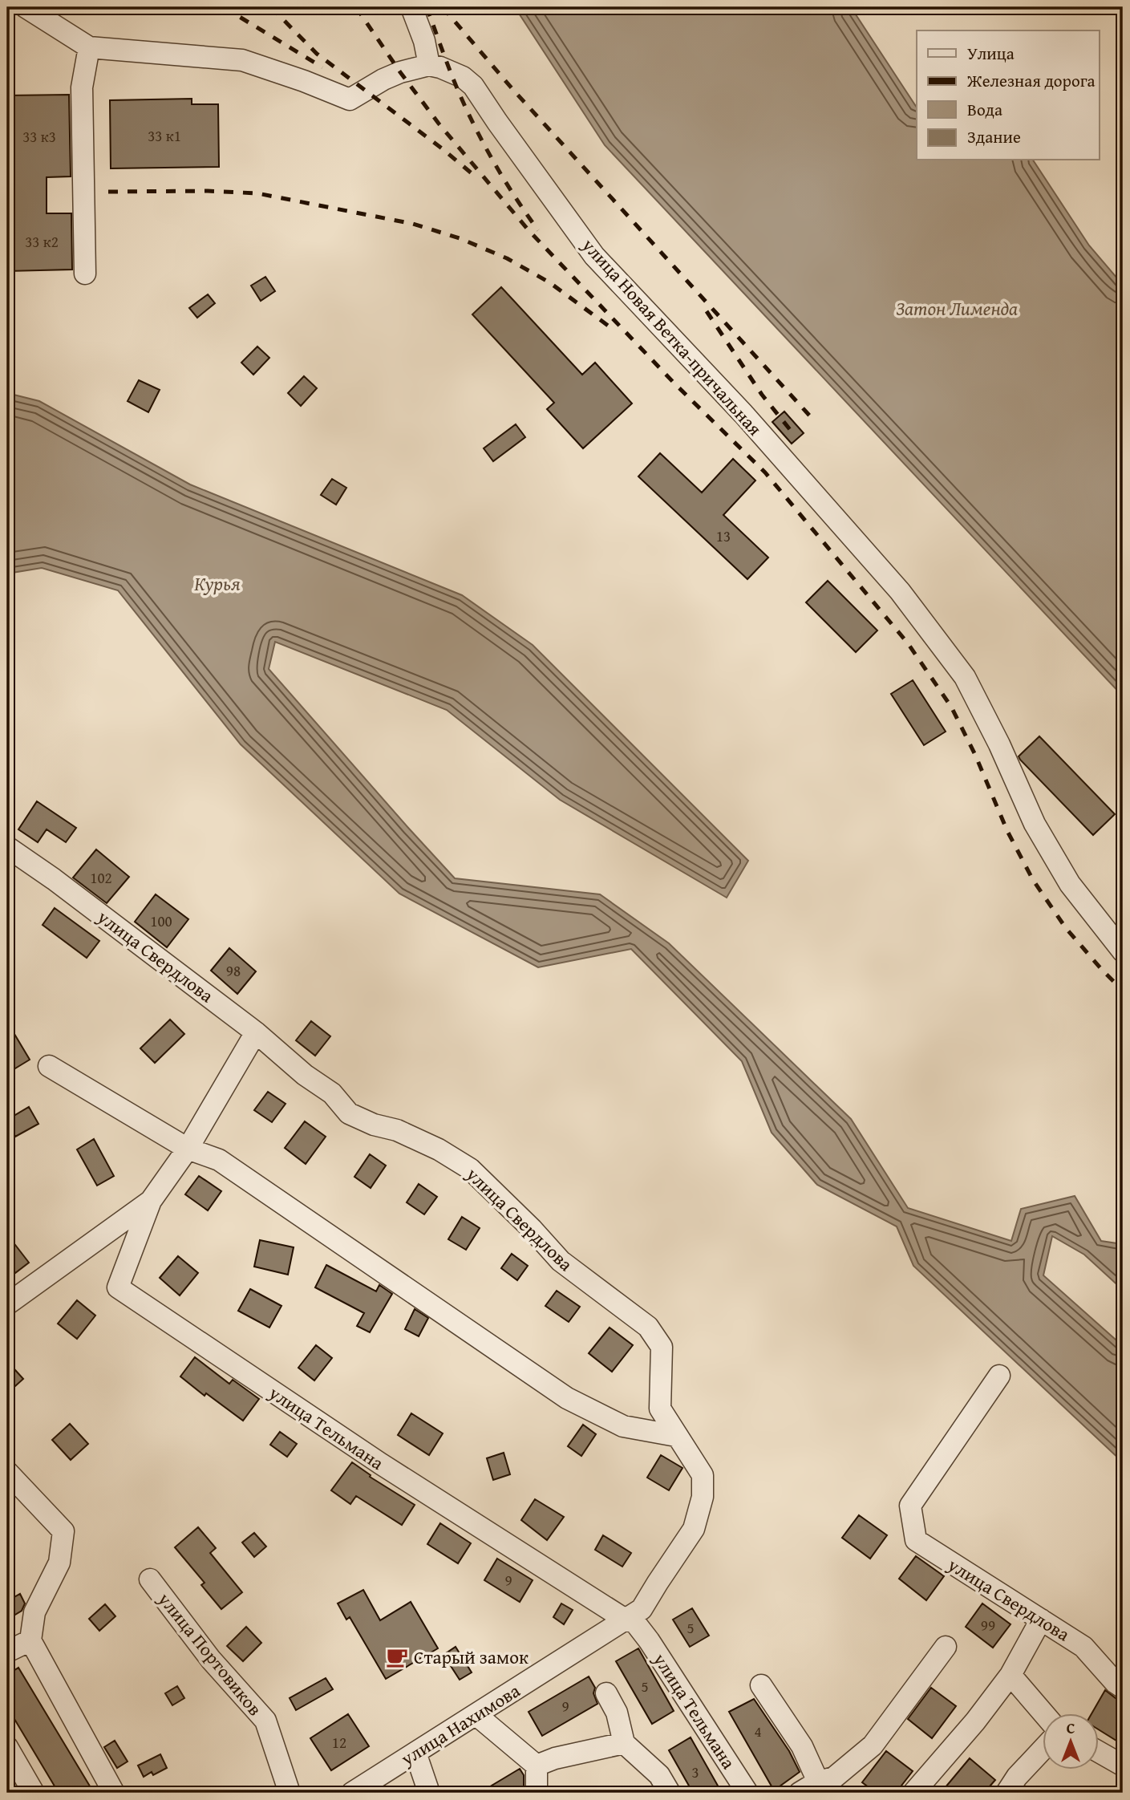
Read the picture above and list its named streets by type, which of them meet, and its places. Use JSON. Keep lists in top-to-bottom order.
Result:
{
  "streets": {
    "street": [
      "улица Новая Ветка-причальная",
      "улица Свердлова",
      "улица Тельмана",
      "улица Портовиков",
      "улица Нахимова"
    ]
  },
  "crossings": [
    ["улица Свердлова", "улица Тельмана"],
    ["улица Свердлова", "улица Нахимова"],
    ["улица Тельмана", "улица Нахимова"]
  ],
  "water": ["Затон Лименда", "Курья"],
  "places": {
    "cafe": ["Cтарый замок"]
  },
  "house_numbers": [
    "33 к1",
    "33 к3",
    "33 к2",
    "13",
    "102",
    "100",
    "98",
    "9",
    "99",
    "5",
    "5",
    "9",
    "4",
    "12",
    "3"
  ],
  "legend": [
    "Улица",
    "Железная дорога",
    "Вода",
    "Здание"
  ],
  "north": "top"
}
